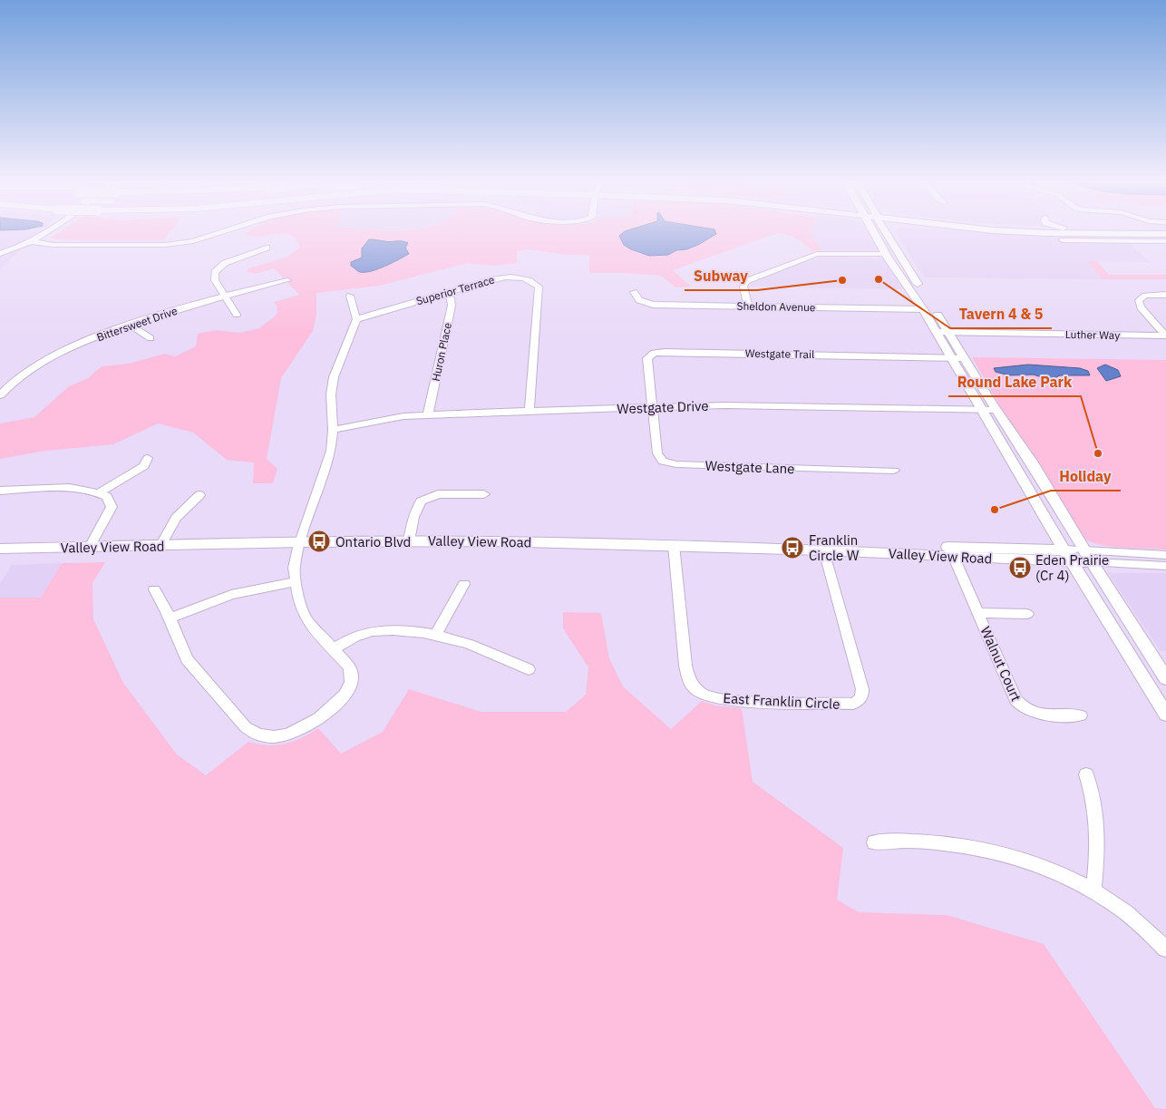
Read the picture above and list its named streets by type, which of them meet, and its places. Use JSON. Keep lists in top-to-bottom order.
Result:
{
  "streets": {
    "main road": ["Valley View Road"],
    "street": [
      "Superior Terrace",
      "Sheldon Avenue",
      "Bittersweet Drive",
      "Luther Way",
      "Huron Place",
      "Westgate Trail",
      "Westgate Drive",
      "Westgate Lane",
      "Walnut Court",
      "East Franklin Circle"
    ]
  },
  "crossings": [
    ["Superior Terrace", "Huron Place"],
    ["Superior Terrace", "Westgate Drive"],
    ["Huron Place", "Westgate Drive"],
    ["Westgate Trail", "Westgate Drive"],
    ["Westgate Trail", "Westgate Lane"],
    ["Westgate Drive", "Westgate Lane"],
    ["Valley View Road", "Walnut Court"],
    ["Valley View Road", "East Franklin Circle"]
  ],
  "places": {
    "other": [
      "Tavern 4 & 5",
      "Subway",
      "Round Lake Park",
      "Holiday"
    ],
    "bus stop": ["Ontario Blvd", "Franklin Circle W", "Eden Prairie (Cr 4)"]
  }
}
